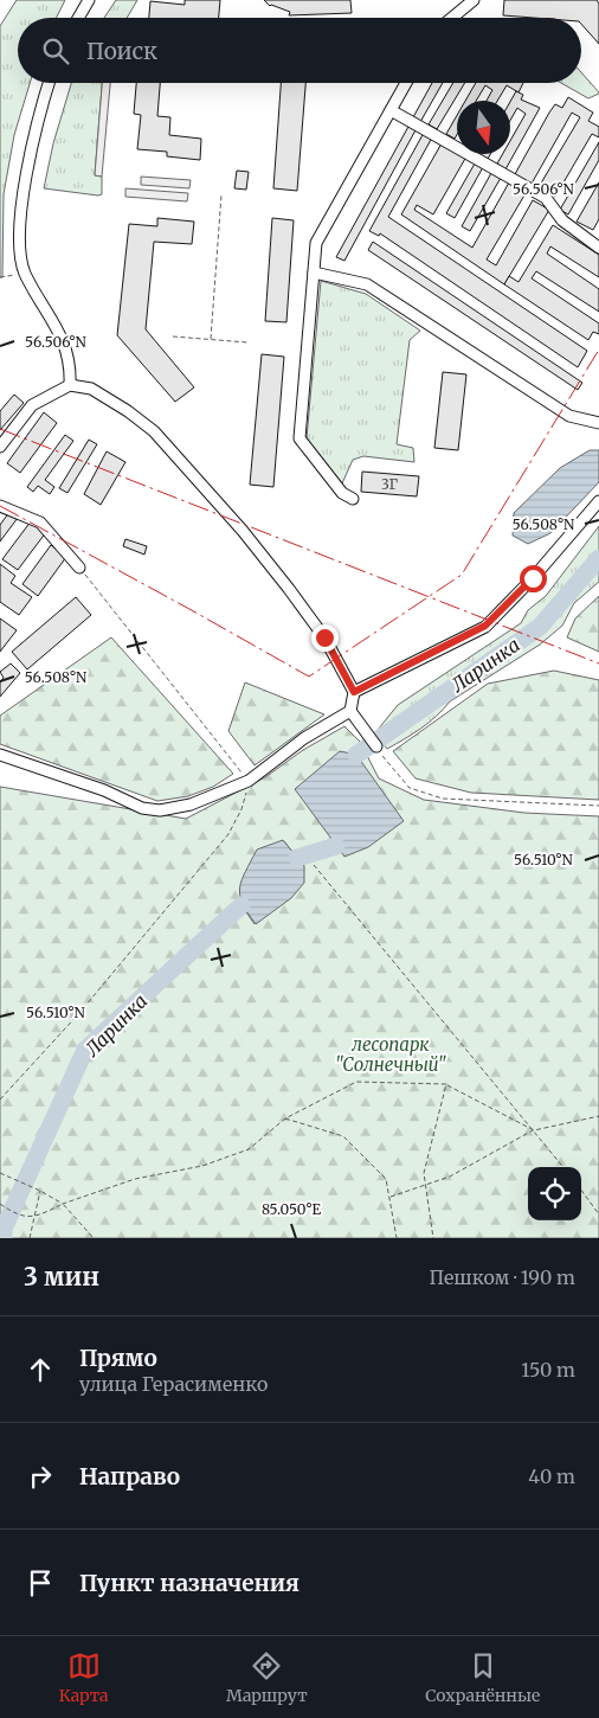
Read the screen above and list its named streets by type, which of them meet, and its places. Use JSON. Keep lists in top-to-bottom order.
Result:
{
  "water": ["Ларинка"],
  "parks": ["лесопарк \"Солнечный\""],
  "house_numbers": ["3Г"],
  "north": "bottom",
  "page": {
    "search": "Поиск",
    "heading": ["3 мин", "Пешком · 190 m"],
    "list": [
      ["Прямо", "улица Герасименко", "150 m"],
      ["Направо", "40 m"],
      "Пункт назначения"
    ],
    "nav": ["Карта", "Маршрут", "Сохранённые"]
  },
  "coordinates": [
    "56.506°N",
    "56.508°N",
    "56.510°N",
    "85.050°E"
  ]
}
